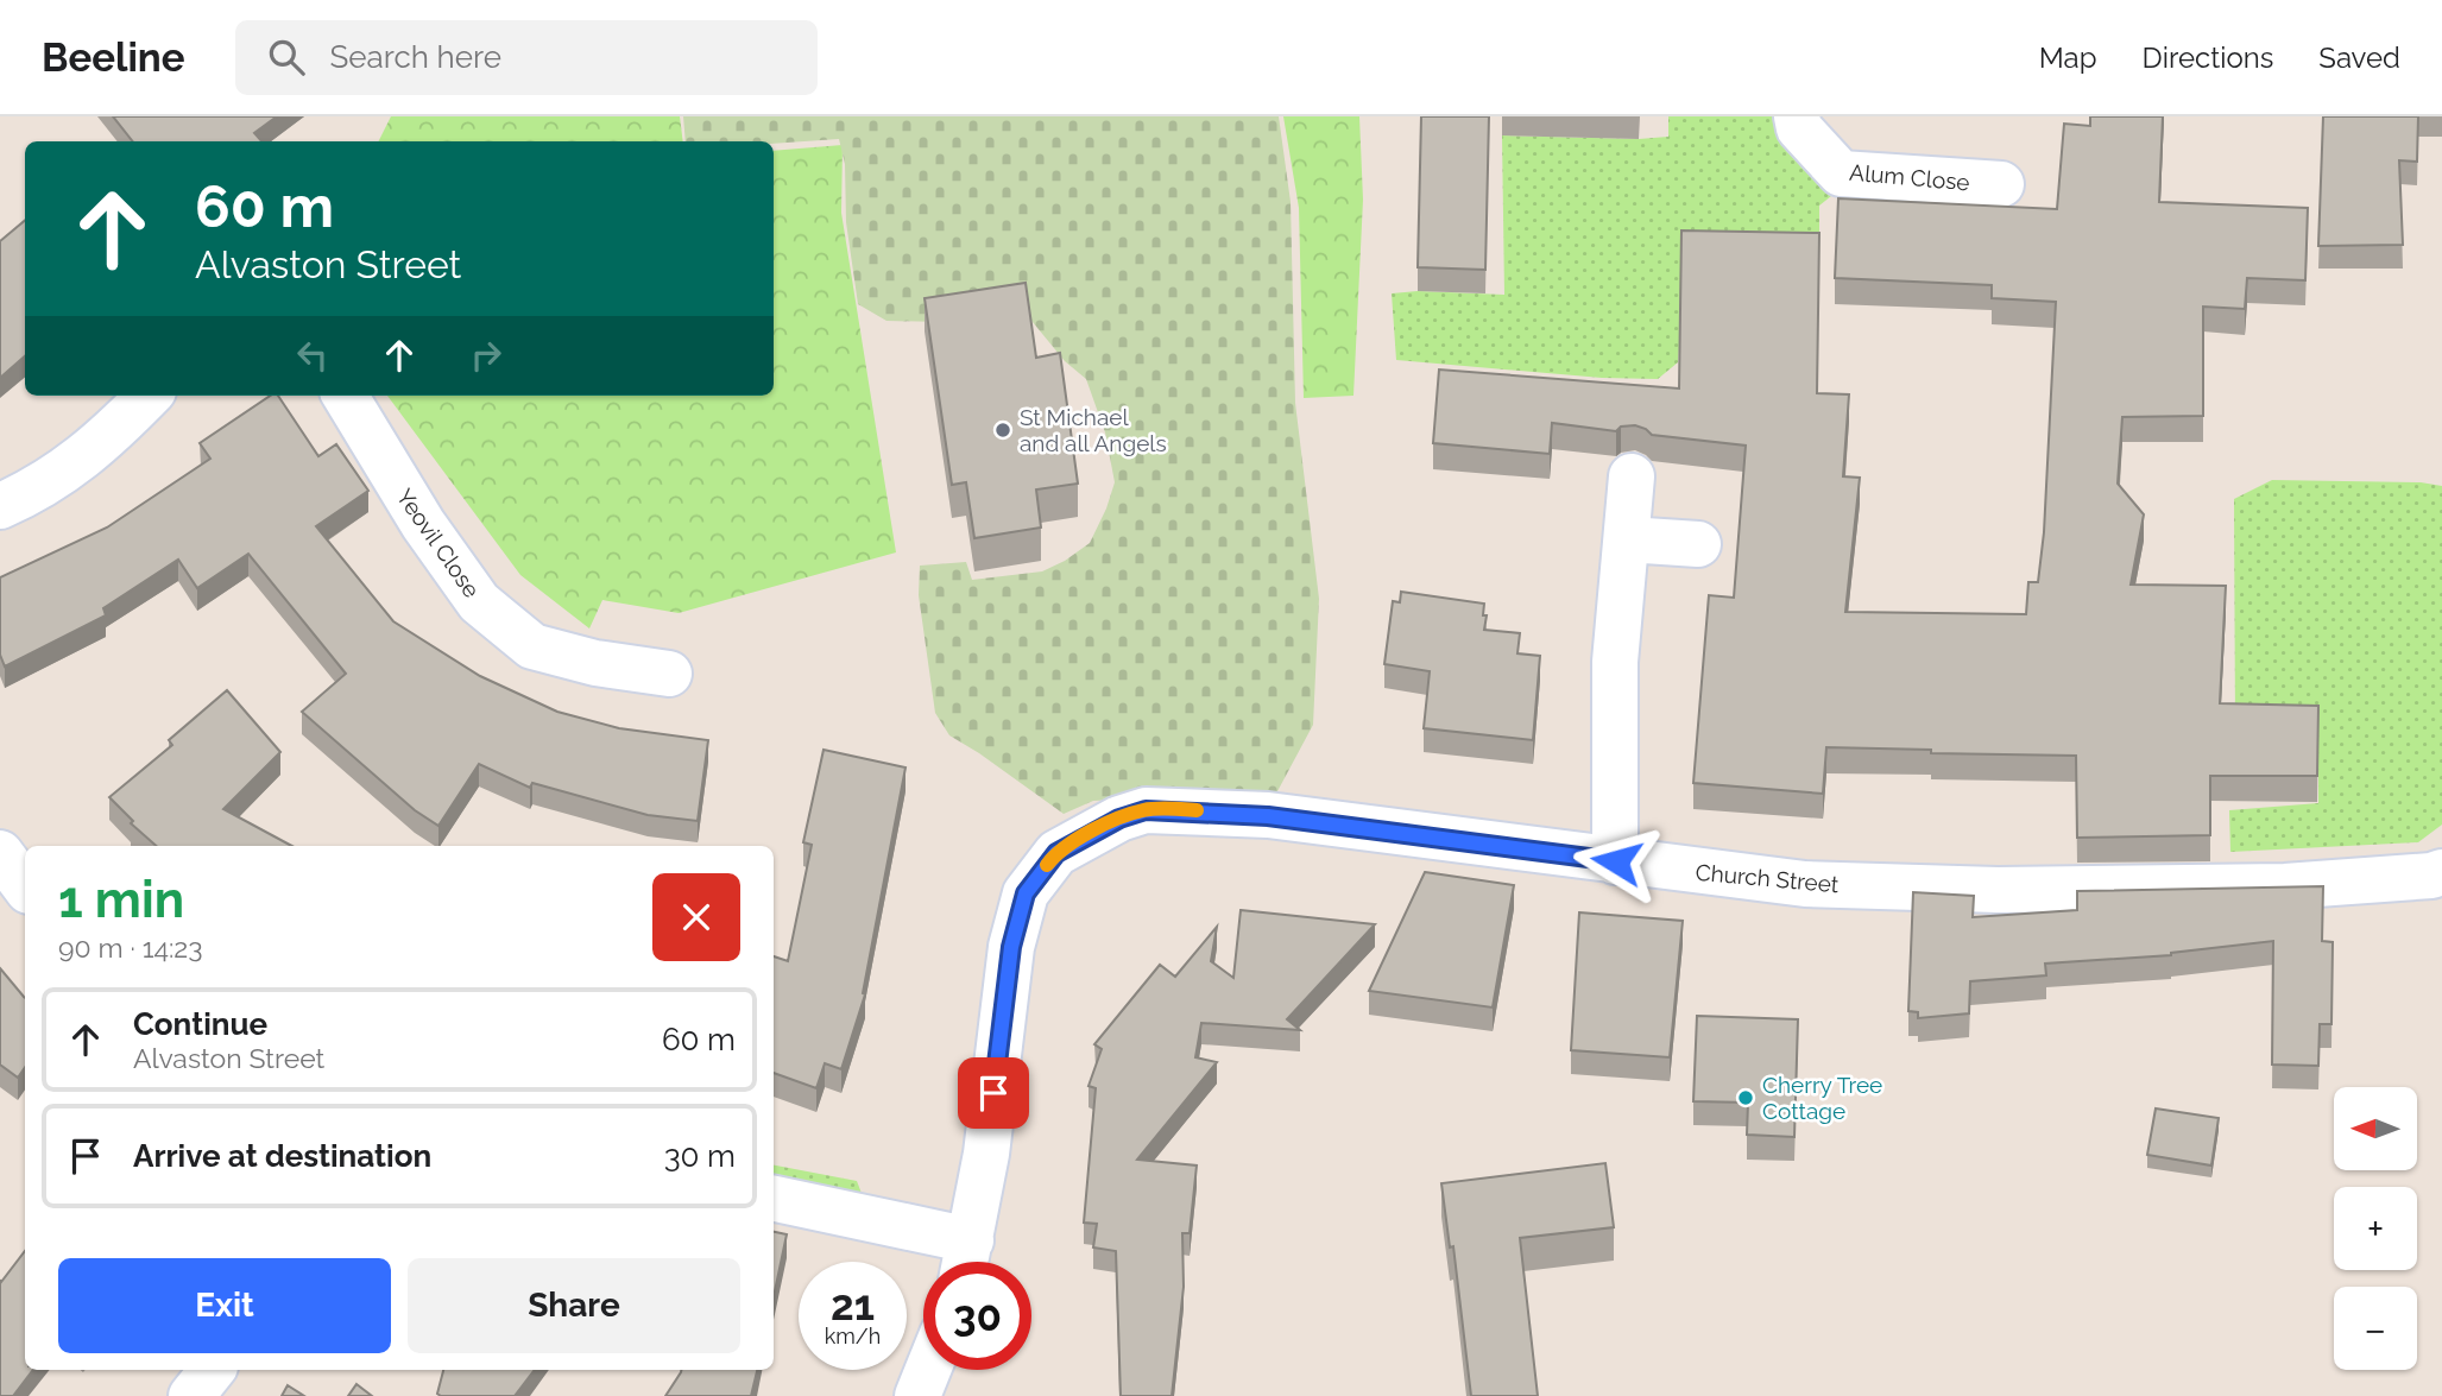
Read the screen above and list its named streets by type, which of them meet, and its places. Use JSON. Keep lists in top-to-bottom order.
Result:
{
  "streets": {
    "street": ["Alum Close", "Yeovil Close", "Church Street"]
  },
  "places": ["St Michael and all Angels", "Cherry Tree Cottage"],
  "north": "left",
  "page": {
    "header": "Beeline",
    "search": "Search here",
    "nav": ["Map", "Directions", "Saved"],
    "turn": ["60 m", "Alvaston Street"],
    "heading": ["1 min", "90 m · 14:23"],
    "list": [
      {
        "name": "Continue",
        "note": "Alvaston Street",
        "value": "60 m"
      },
      {
        "name": "Arrive at destination",
        "value": "30 m"
      }
    ],
    "map_buttons": ["+", "−"],
    "buttons": ["Exit", "Share"],
    "speed": "21 km/h",
    "limit": "30"
  }
}
